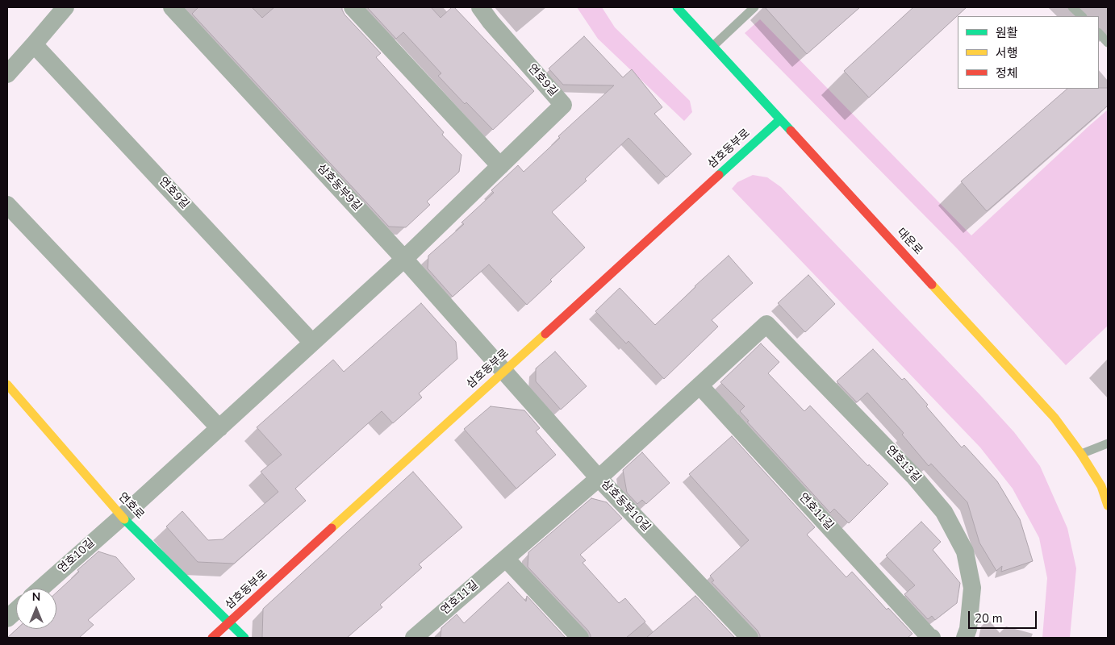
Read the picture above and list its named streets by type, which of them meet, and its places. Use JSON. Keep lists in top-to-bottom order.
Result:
{
  "streets": {
    "street": [
      "연호9길",
      "삼호동부로",
      "삼호동부9길",
      "대운로",
      "연호13길",
      "연호로",
      "삼호동부10길",
      "연호11길",
      "연호10길"
    ]
  },
  "crossings": [
    ["연호9길", "삼호동부9길"],
    ["연호9길", "연호로"],
    ["연호9길", "연호10길"],
    ["삼호동부로", "삼호동부9길"],
    ["삼호동부로", "대운로"],
    ["삼호동부로", "연호로"],
    ["삼호동부로", "삼호동부10길"],
    ["삼호동부9길", "삼호동부10길"],
    ["연호13길", "연호11길"],
    ["연호로", "연호10길"],
    ["삼호동부10길", "연호11길"]
  ],
  "legend": ["원활", "서행", "정체"],
  "scale_bar": "20 m",
  "north": "top"
}
